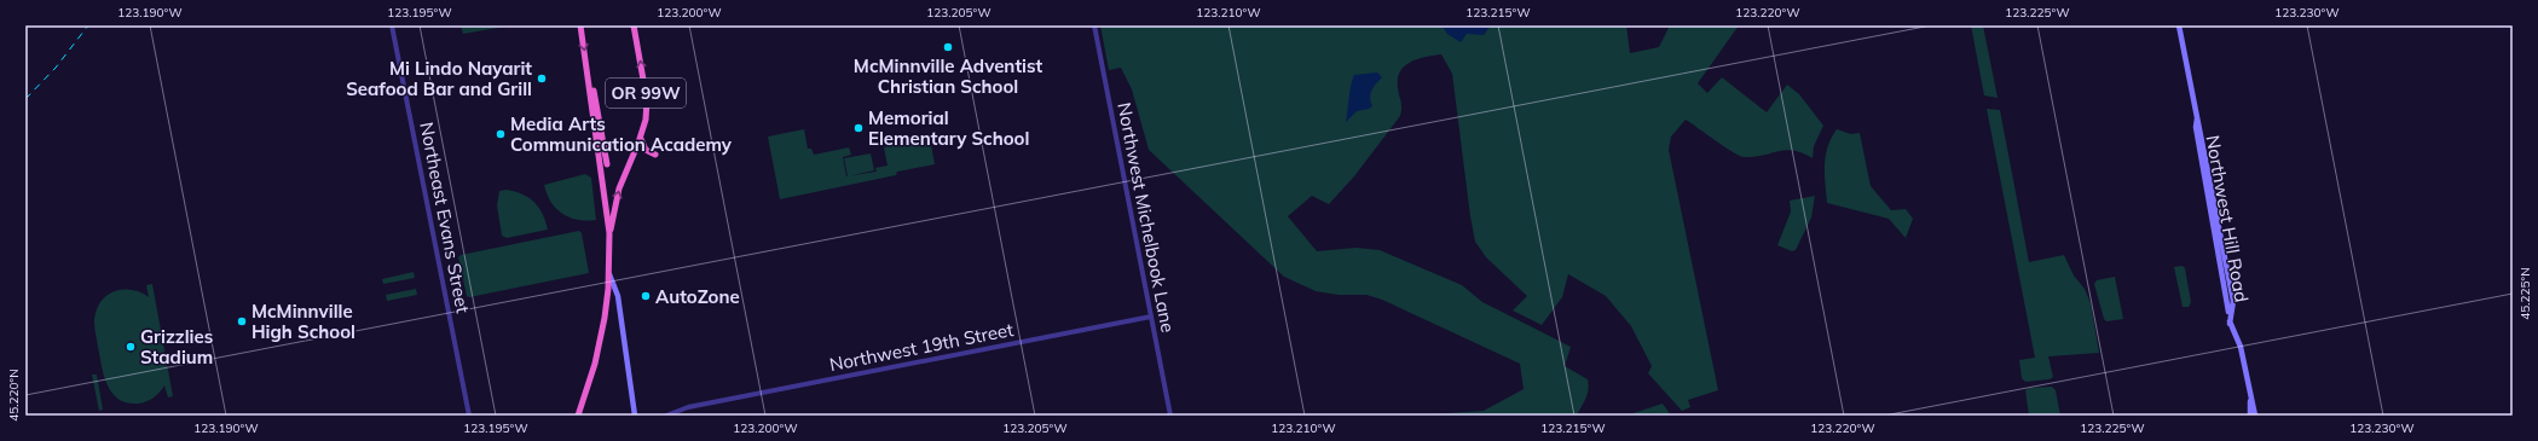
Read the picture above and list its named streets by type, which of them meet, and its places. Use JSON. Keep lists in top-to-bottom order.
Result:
{
  "streets": {
    "highway": ["OR 99W"],
    "main road": ["Northwest Hill Road"],
    "street": ["Northeast Evans Street", "Northwest Michelbook Lane", "Northwest 19th Street"]
  },
  "crossings": [
    ["Northwest Michelbook Lane", "Northwest 19th Street"]
  ],
  "places": [
    "McMinnville Adventist Christian School",
    "Mi Lindo Nayarit Seafood Bar and Grill",
    "Memorial Elementary School",
    "Media Arts Communication Academy",
    "AutoZone",
    "McMinnville High School",
    "Grizzlies Stadium"
  ],
  "coordinates": [
    "123.190°W",
    "123.195°W",
    "123.200°W",
    "123.205°W",
    "123.210°W",
    "123.215°W",
    "123.220°W",
    "123.225°W",
    "123.230°W",
    "45.225°N",
    "45.220°N"
  ]
}
